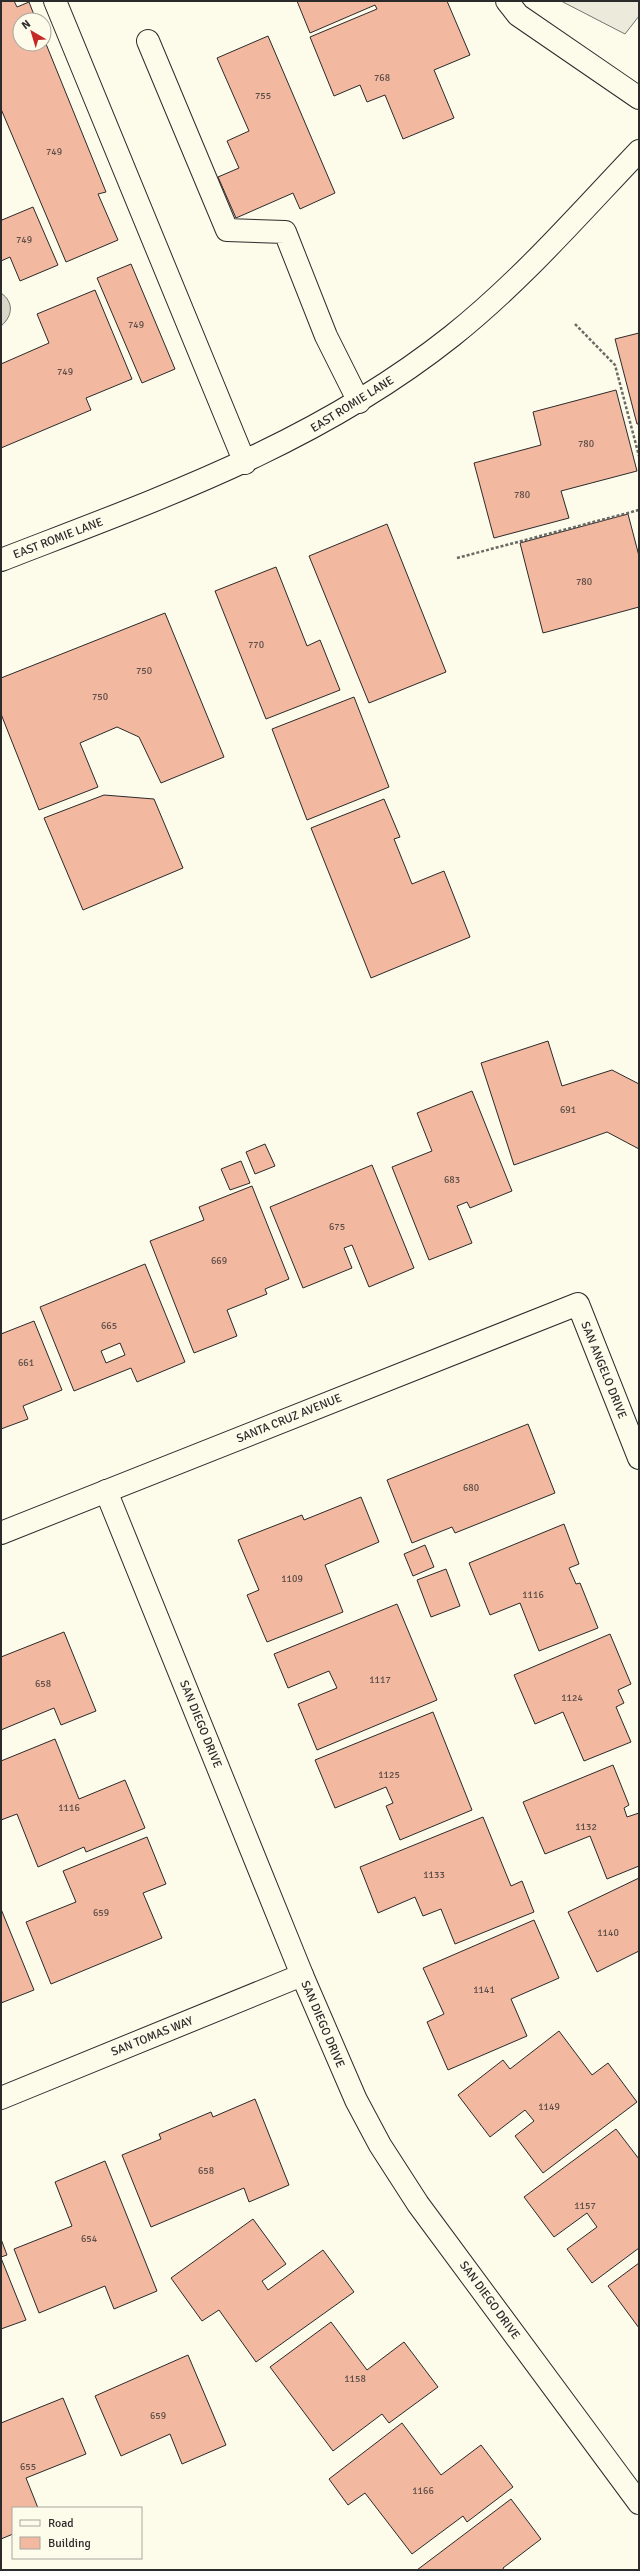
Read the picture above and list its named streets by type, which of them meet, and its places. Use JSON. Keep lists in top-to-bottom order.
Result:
{
  "streets": {
    "street": [
      "EAST ROMIE LANE",
      "SAN ANGELO DRIVE",
      "SANTA CRUZ AVENUE",
      "SAN DIEGO DRIVE",
      "SAN TOMAS WAY"
    ]
  },
  "crossings": [
    ["SAN ANGELO DRIVE", "SANTA CRUZ AVENUE"],
    ["SANTA CRUZ AVENUE", "SAN DIEGO DRIVE"],
    ["SAN DIEGO DRIVE", "SAN TOMAS WAY"]
  ],
  "house_numbers": [
    "768",
    "755",
    "749",
    "749",
    "749",
    "749",
    "780",
    "780",
    "780",
    "770",
    "750",
    "750",
    "691",
    "683",
    "675",
    "669",
    "665",
    "661",
    "680",
    "1109",
    "1116",
    "1117",
    "658",
    "1124",
    "1125",
    "1116",
    "1132",
    "1133",
    "659",
    "1140",
    "1141",
    "1149",
    "658",
    "1157",
    "654",
    "1158",
    "659",
    "655",
    "1166"
  ],
  "legend": ["Road", "Building"],
  "north": "top left"
}
